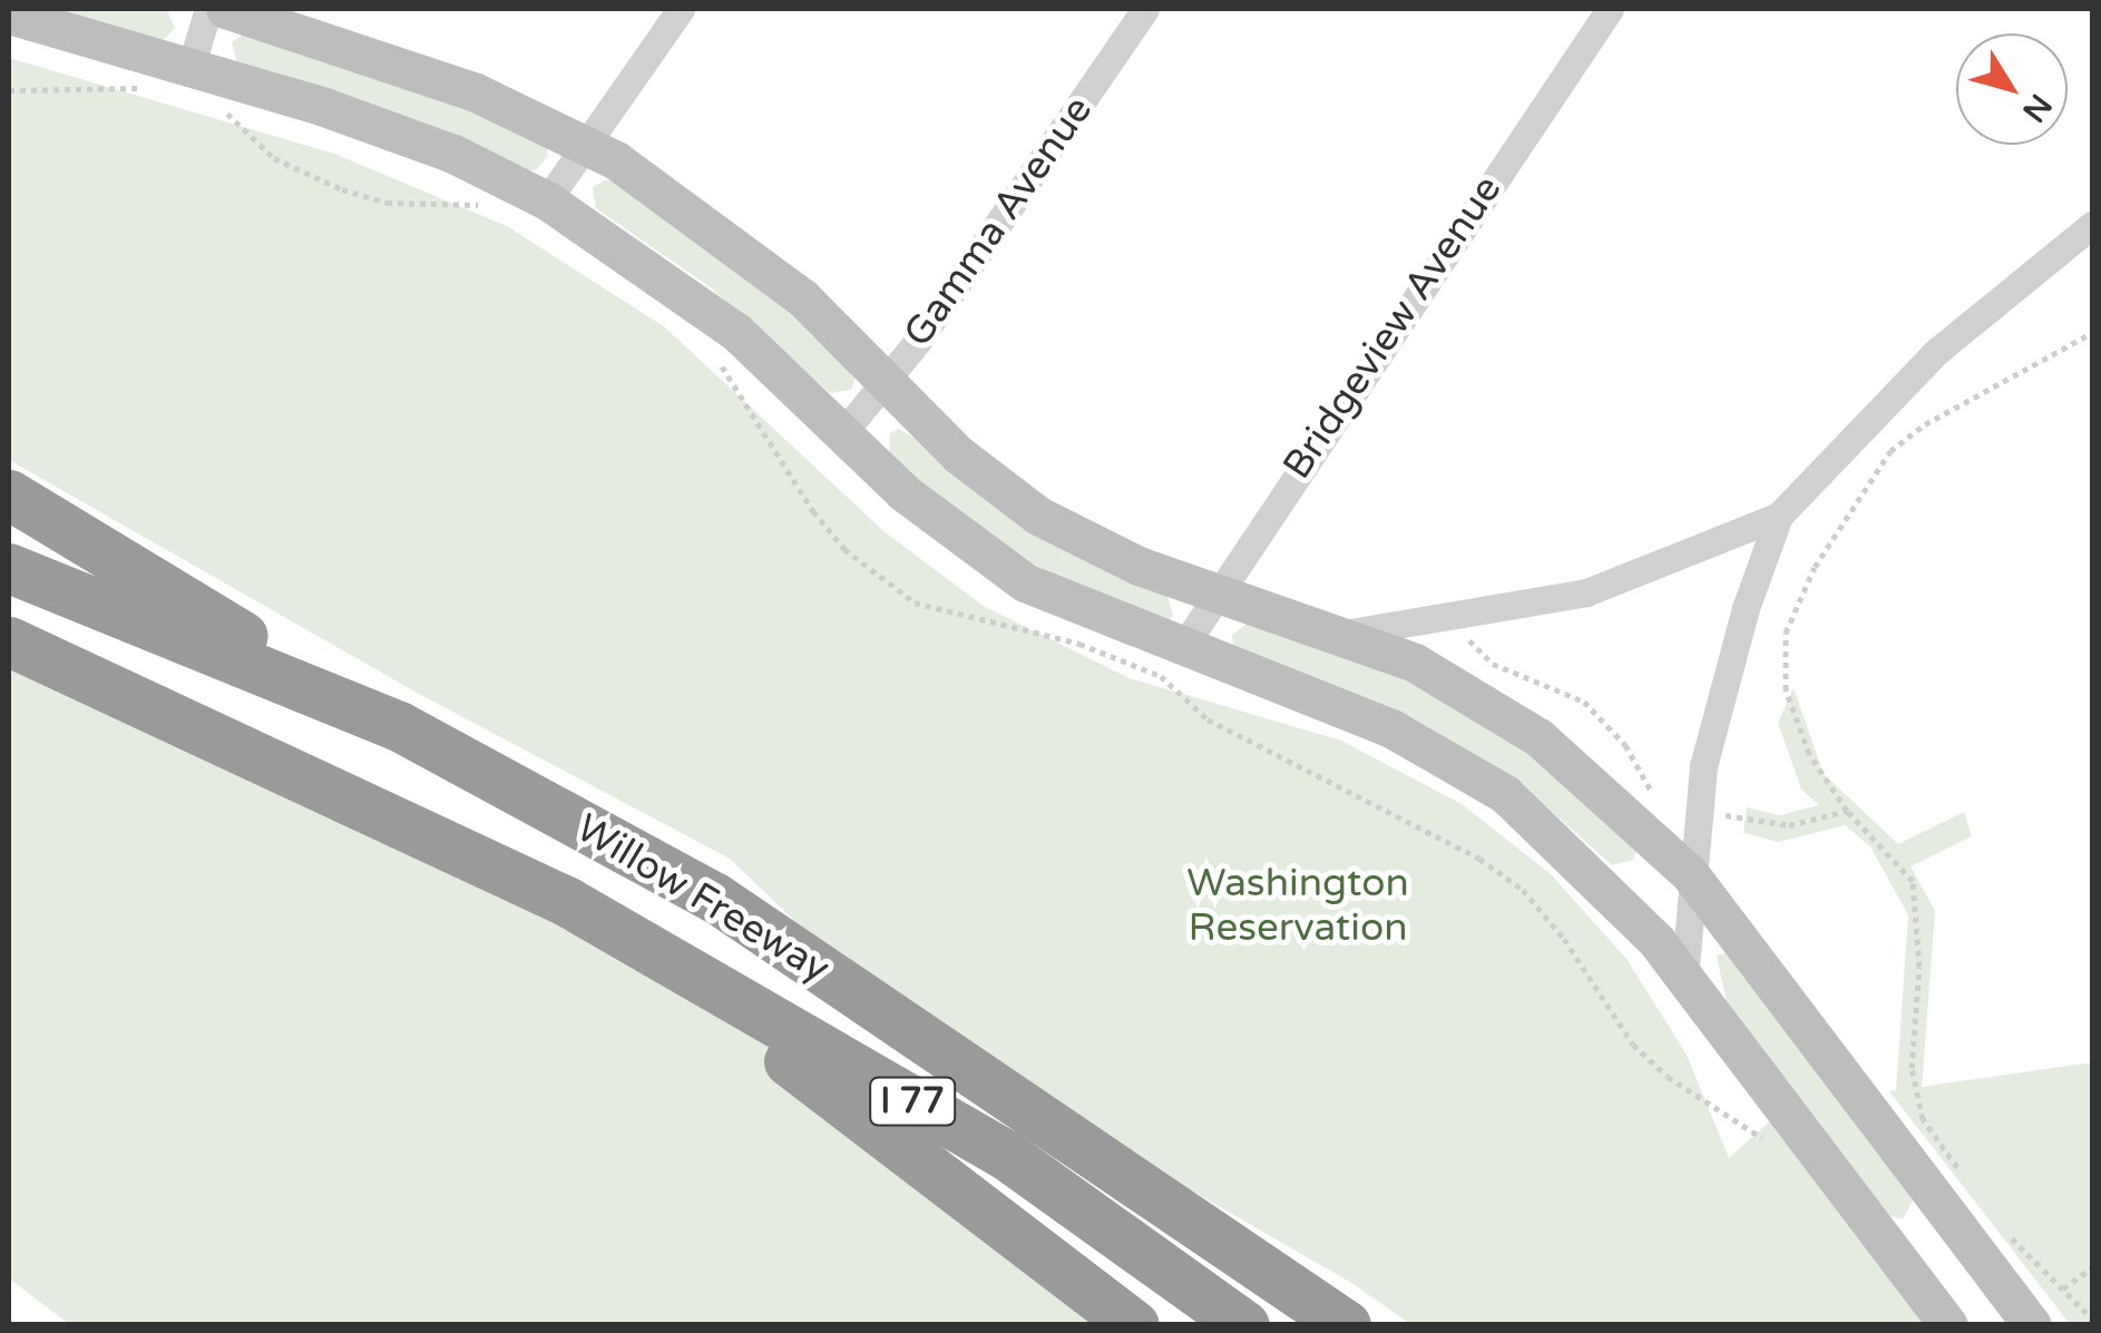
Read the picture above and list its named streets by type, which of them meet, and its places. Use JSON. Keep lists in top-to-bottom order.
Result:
{
  "streets": {
    "highway": ["Willow Freeway", "I 77"],
    "street": ["Gamma Avenue", "Bridgeview Avenue"]
  },
  "parks": ["Washington Reservation"],
  "north": "bottom right"
}
